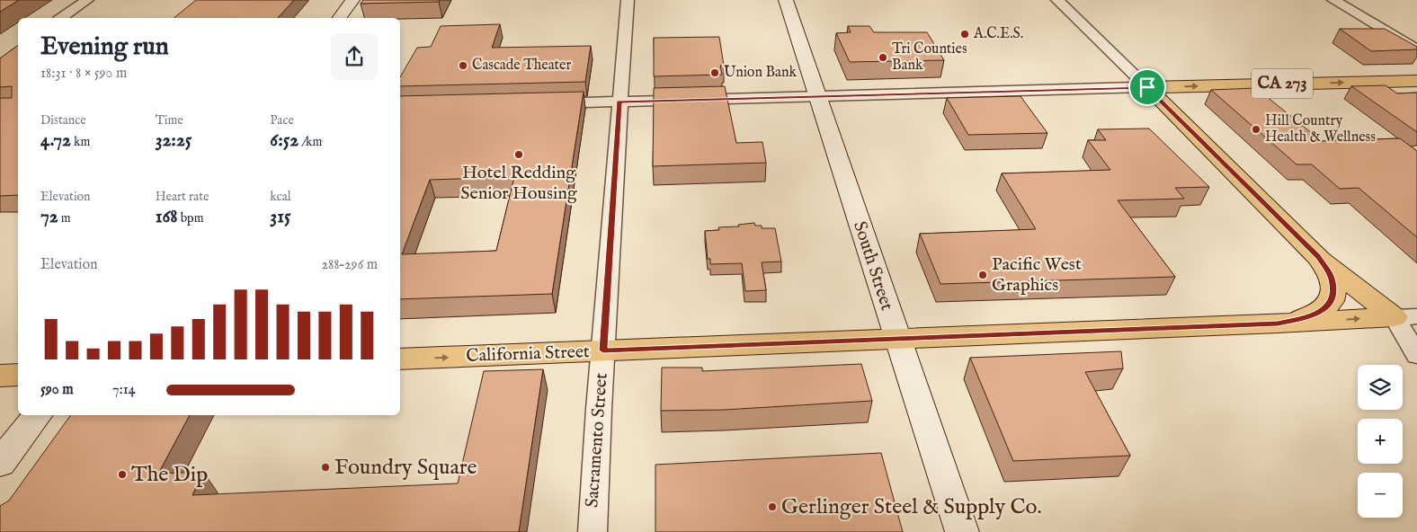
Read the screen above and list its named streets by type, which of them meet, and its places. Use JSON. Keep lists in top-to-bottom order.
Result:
{
  "streets": {
    "main road": ["CA 273", "California Street"],
    "street": ["South Street", "Sacramento Street"]
  },
  "crossings": [
    ["South Street", "California Street"],
    ["California Street", "Sacramento Street"]
  ],
  "places": [
    "A.C.E.S.",
    "Tri Counties Bank",
    "Cascade Theater",
    "Union Bank",
    "Hill Country Health & Wellness",
    "Hotel Redding Senior Housing",
    "Pacific West Graphics",
    "Foundry Square",
    "The Dip",
    "Gerlinger Steel & Supply Co."
  ],
  "page": {
    "heading": ["Evening run", "18:31 · 8 × 590 m"],
    "stats": [
      ["Distance", "4.72 km"],
      ["Time", "32:25"],
      ["Pace", "6:52 /km"],
      ["Elevation", "72 m"],
      ["Heart rate", "168 bpm"],
      ["kcal", "315"]
    ],
    "chart": ["Elevation", "288–296 m"],
    "map_buttons": ["+", "−"],
    "list": [
      {
        "name": "590 m",
        "note": "7:14"
      }
    ]
  }
}
